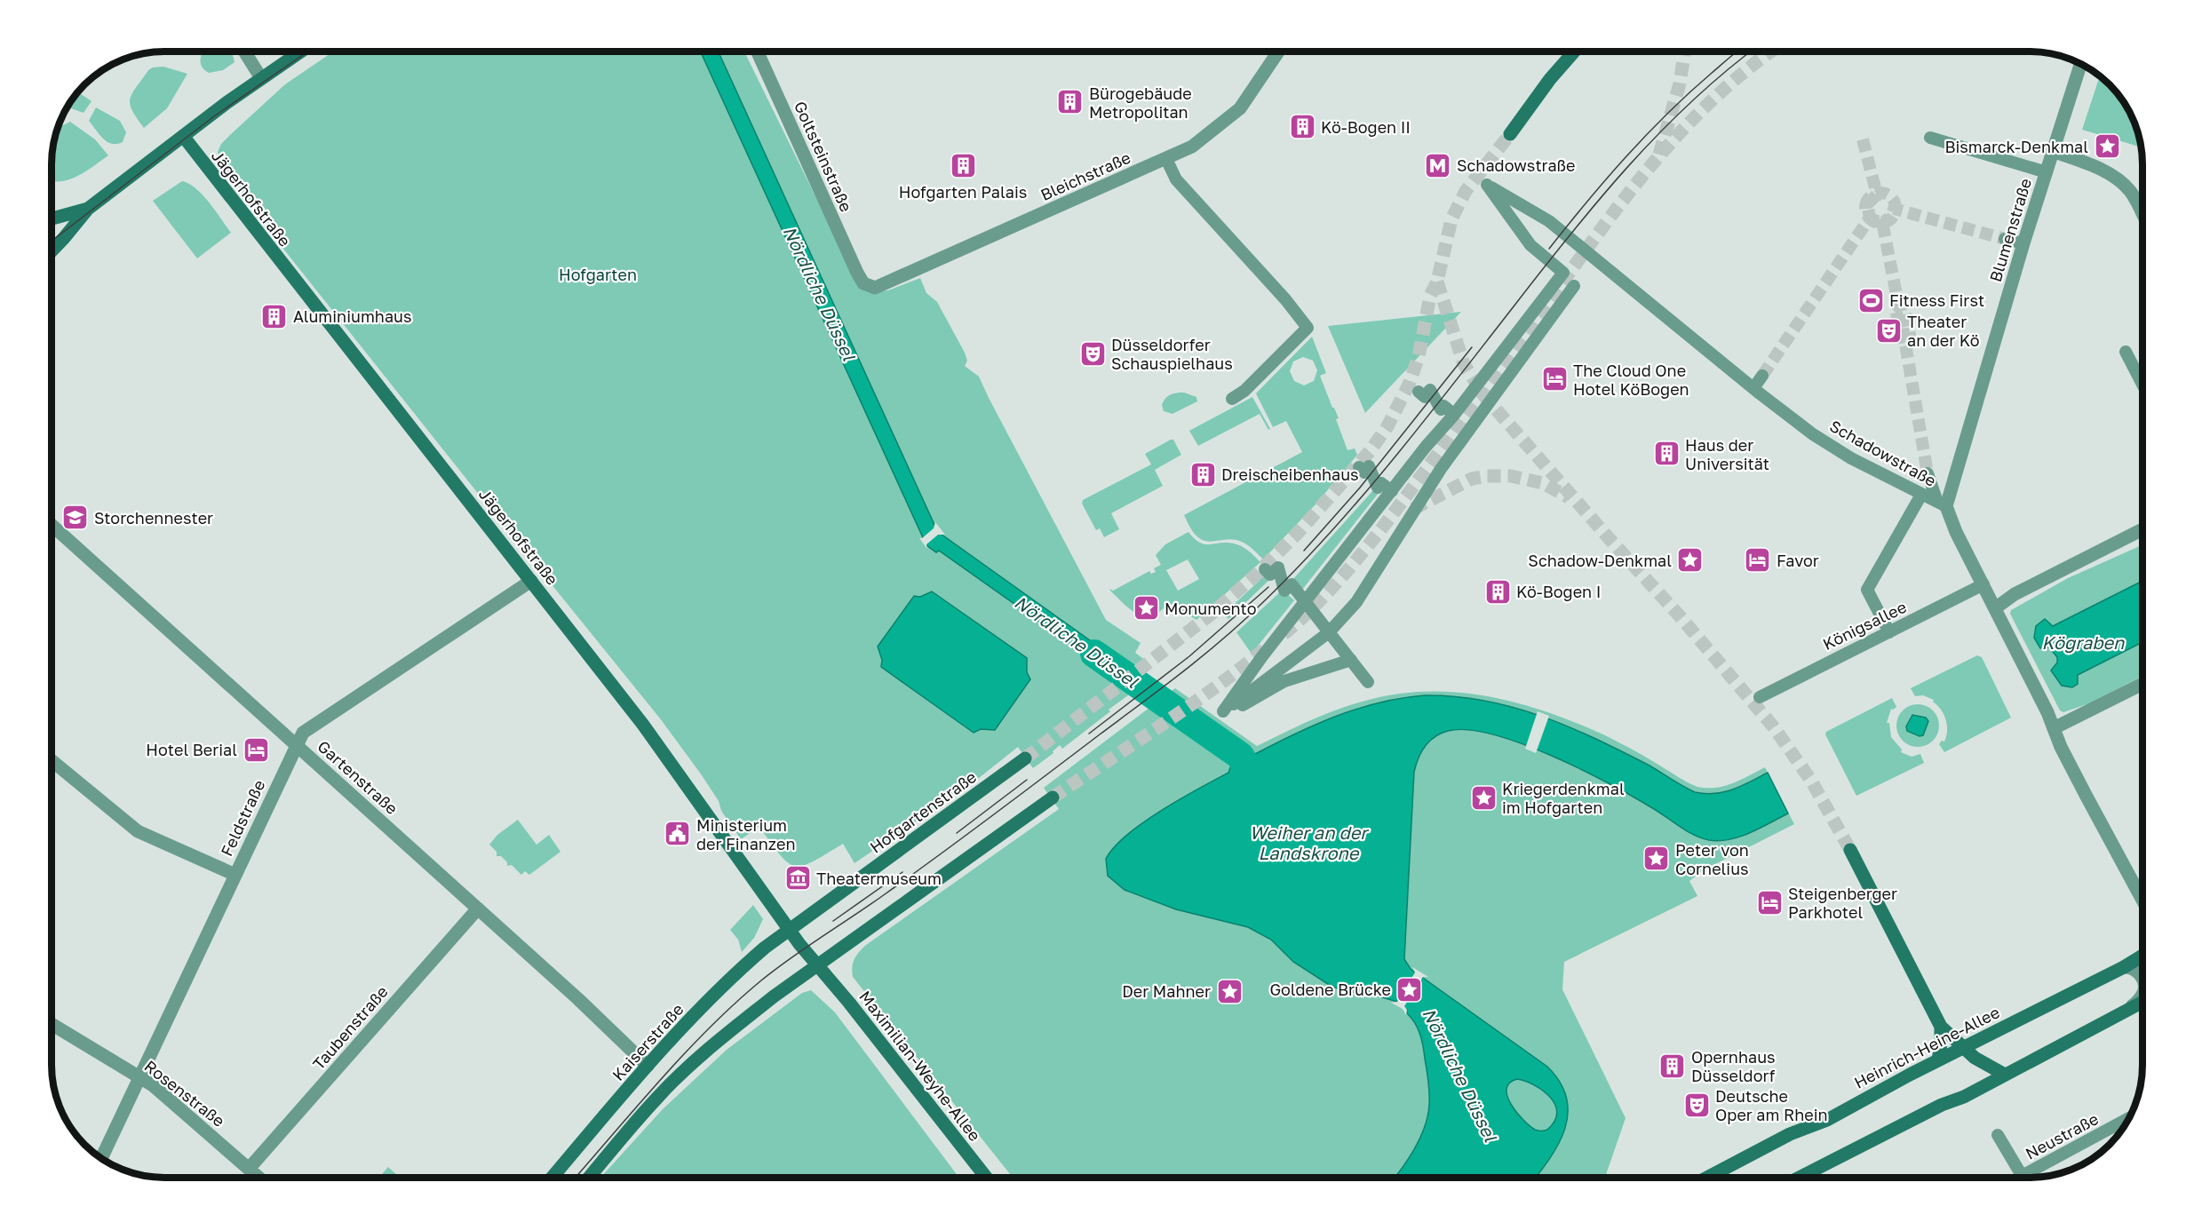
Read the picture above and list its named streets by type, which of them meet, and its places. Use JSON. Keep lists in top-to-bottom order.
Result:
{
  "streets": {
    "main road": [
      "Jägerhofstraße",
      "Hofgartenstraße",
      "Kaiserstraße",
      "Heinrich-Heine-Allee",
      "Maximilian-Weyhe-Allee"
    ],
    "street": [
      "Goltsteinstraße",
      "Bleichstraße",
      "Blumenstraße",
      "Schadowstraße",
      "Königsallee",
      "Gartenstraße",
      "Feldstraße",
      "Taubenstraße",
      "Rosenstraße",
      "Neustraße"
    ]
  },
  "crossings": [
    ["Goltsteinstraße", "Bleichstraße"],
    ["Jägerhofstraße", "Hofgartenstraße"],
    ["Jägerhofstraße", "Feldstraße"],
    ["Jägerhofstraße", "Kaiserstraße"],
    ["Jägerhofstraße", "Maximilian-Weyhe-Allee"],
    ["Blumenstraße", "Schadowstraße"],
    ["Schadowstraße", "Königsallee"],
    ["Gartenstraße", "Feldstraße"],
    ["Gartenstraße", "Taubenstraße"],
    ["Gartenstraße", "Kaiserstraße"],
    ["Hofgartenstraße", "Kaiserstraße"],
    ["Feldstraße", "Rosenstraße"],
    ["Taubenstraße", "Rosenstraße"]
  ],
  "water": ["Nördliche Düssel", "Kögraben", "Weiher an der Landskrone"],
  "parks": ["Hofgarten"],
  "places": {
    "building": [
      "Bürogebäude Metropolitan",
      "Kö-Bogen II",
      "Hofgarten Palais",
      "Aluminiumhaus",
      "Haus der Universität",
      "Dreischeibenhaus",
      "Kö-Bogen I",
      "Opernhaus Düsseldorf"
    ],
    "place": [
      "Bismarck-Denkmal",
      "Schadow-Denkmal",
      "Monumento",
      "Kriegerdenkmal im Hofgarten",
      "Peter von Cornelius",
      "Goldene Brücke",
      "Der Mahner"
    ],
    "metro station": ["Schadowstraße"],
    "sports": ["Fitness First"],
    "theatre": ["Theater an der Kö", "Düsseldorfer Schauspielhaus", "Deutsche Oper am Rhein"],
    "hotel": [
      "The Cloud One Hotel KöBogen",
      "Favor",
      "Hotel Berial",
      "Steigenberger Parkhotel"
    ],
    "school or university": ["Storchennester"],
    "public building": ["Ministerium der Finanzen"],
    "museum": ["Theatermuseum"]
  }
}
